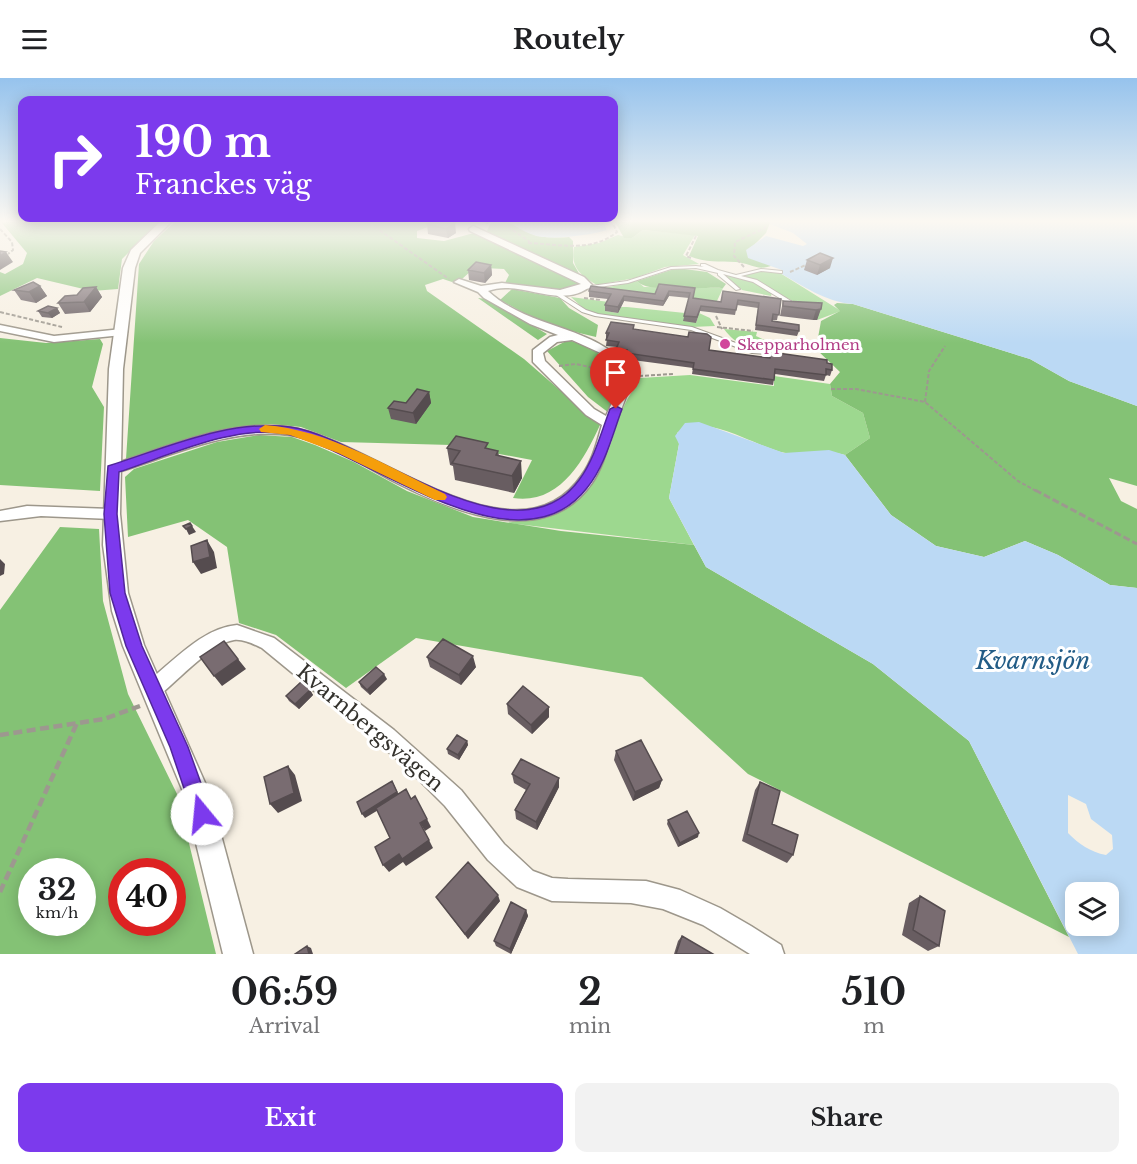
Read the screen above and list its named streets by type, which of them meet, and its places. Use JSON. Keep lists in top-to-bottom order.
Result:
{
  "streets": {
    "street": ["Kvarnbergsvägen"]
  },
  "water": ["Kvarnsjön"],
  "places": ["Skepparholmen"],
  "page": {
    "header": "Routely",
    "turn": ["190 m", "Franckes väg"],
    "speed": "32 km/h",
    "limit": "40",
    "eta": [
      "06:59",
      "Arrival",
      "2",
      "min",
      "510",
      "m"
    ],
    "buttons": ["Exit", "Share"]
  }
}
